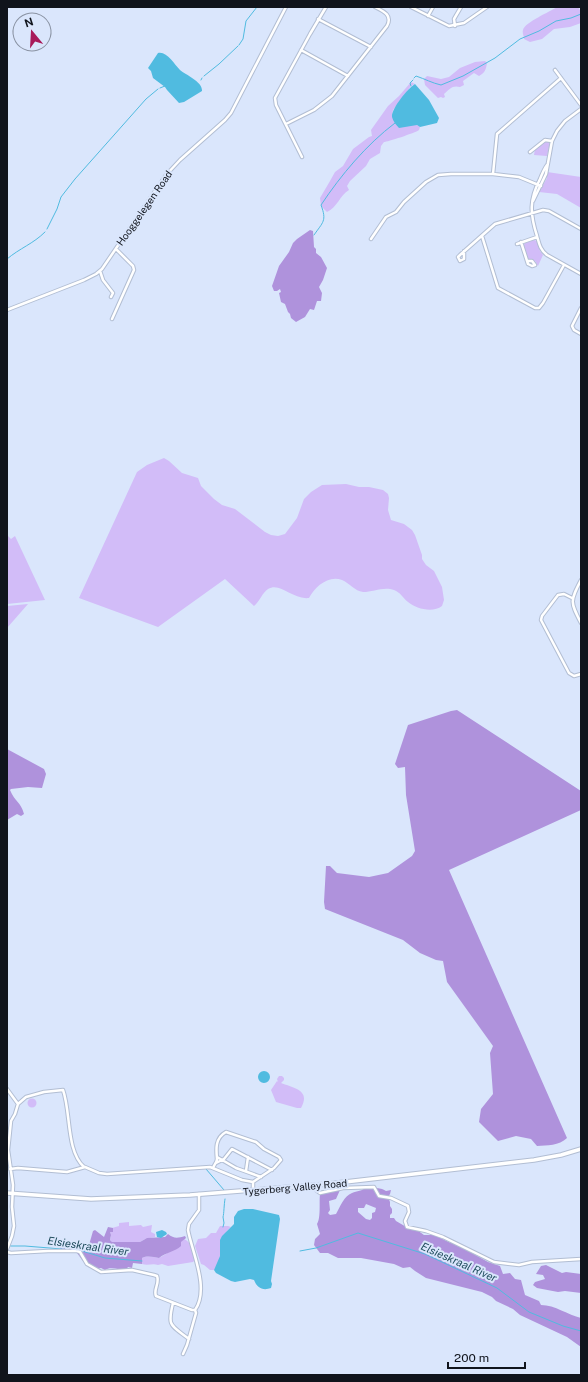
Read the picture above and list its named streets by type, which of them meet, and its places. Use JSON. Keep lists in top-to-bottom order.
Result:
{
  "streets": {
    "main road": ["Tygerberg Valley Road"],
    "street": ["Hooggelegen Road"]
  },
  "water": ["Elsieskraal River"],
  "scale_bar": "200 m",
  "north": "top"
}
